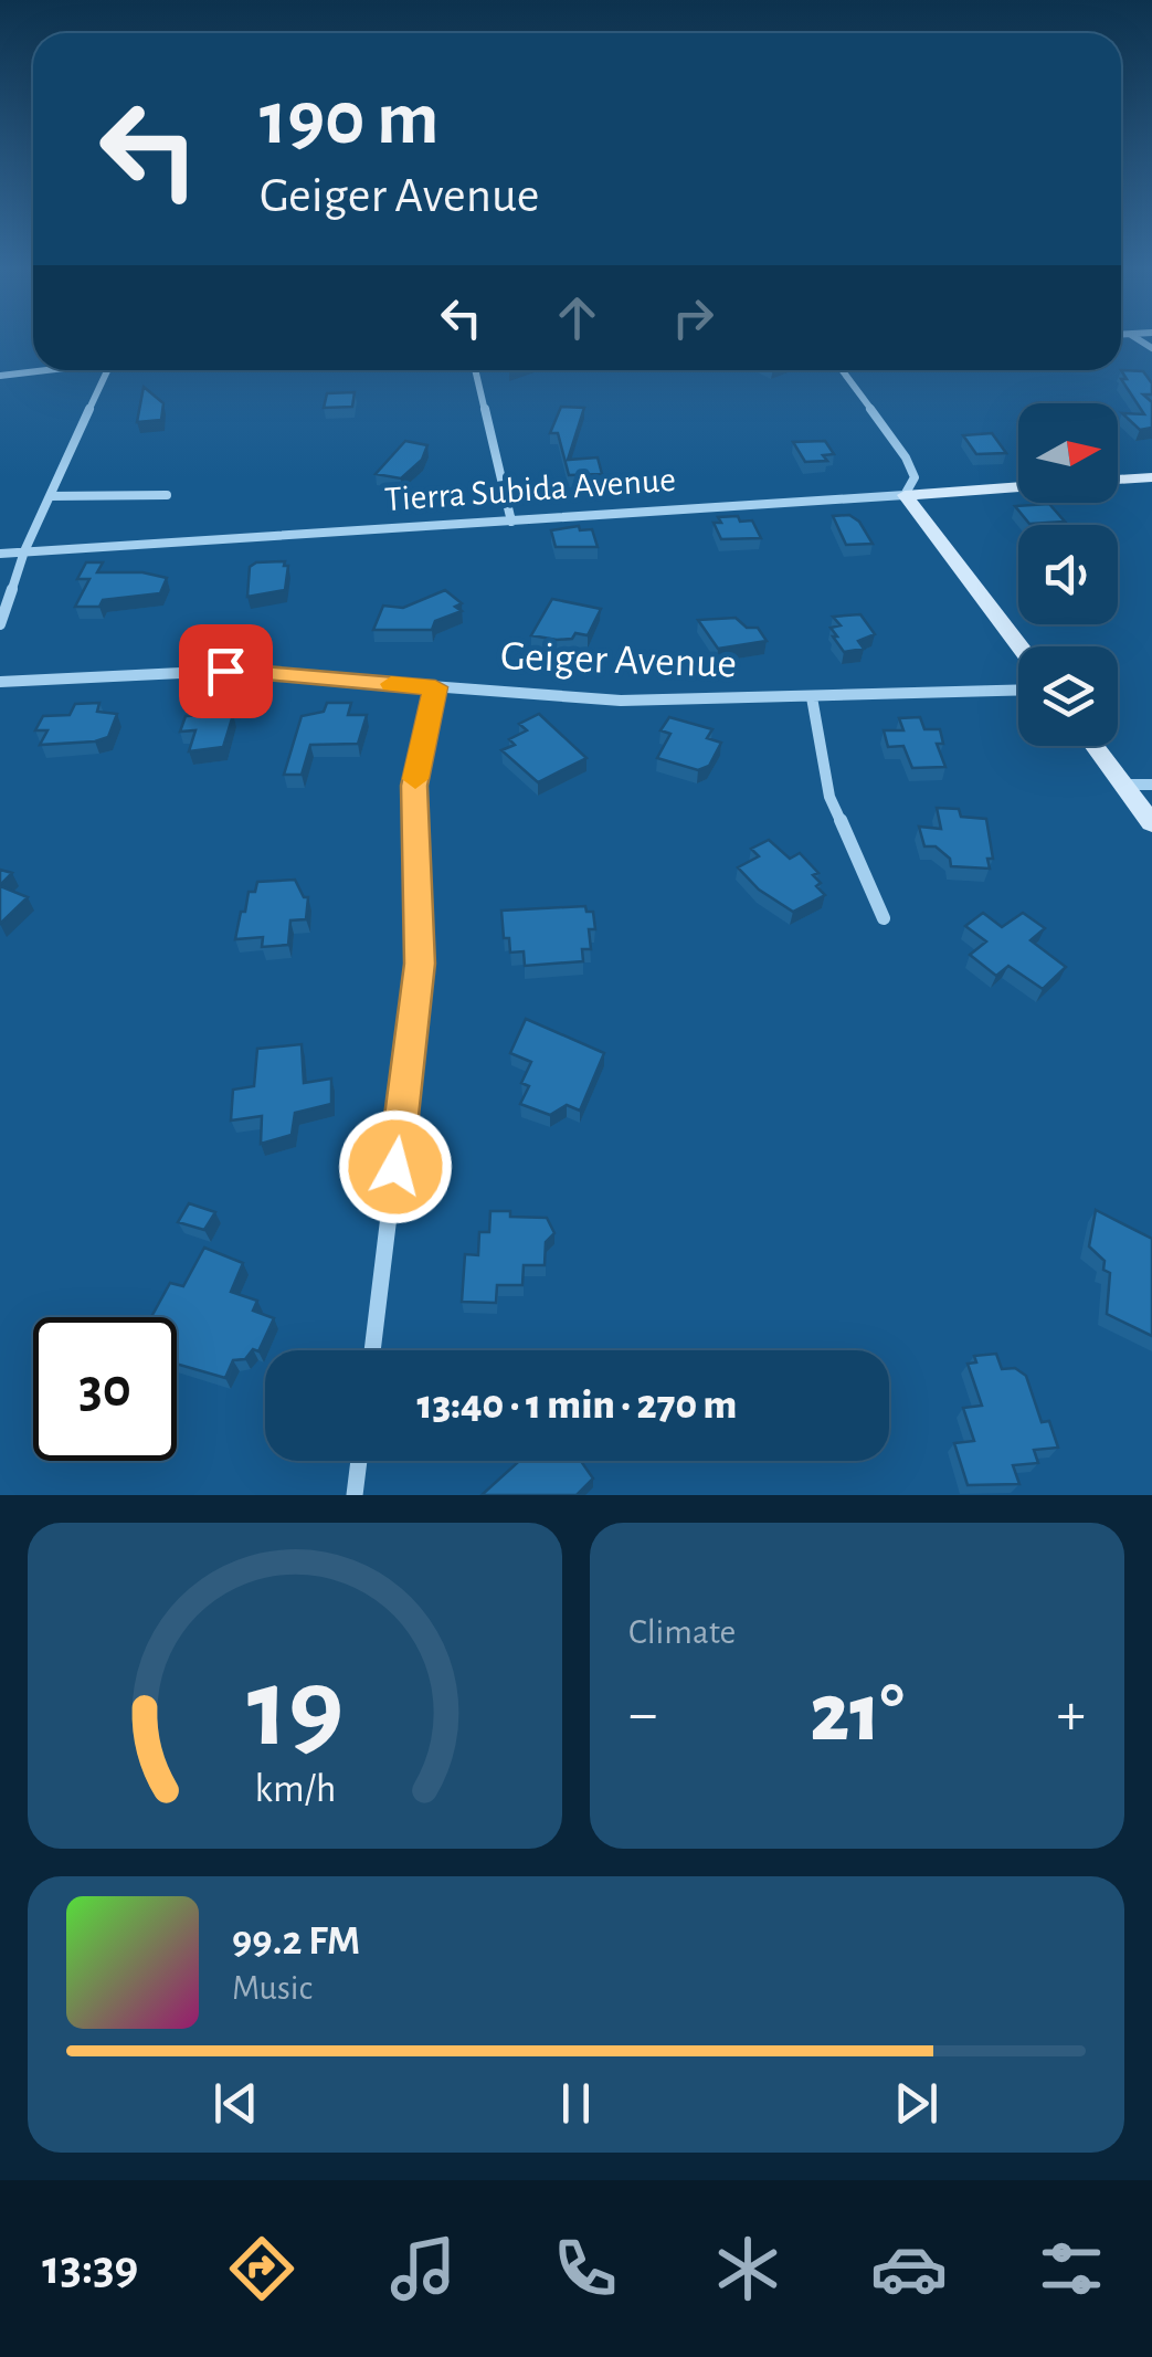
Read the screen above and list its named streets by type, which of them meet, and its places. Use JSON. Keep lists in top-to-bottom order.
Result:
{
  "streets": {
    "street": ["Tierra Subida Avenue", "Geiger Avenue"]
  },
  "north": "right",
  "page": {
    "turn": ["190 m", "Geiger Avenue"],
    "limit": "30",
    "trip": "13:40 · 1 min · 270 m",
    "tile": "Climate",
    "heat": ["−", "21°", "+"],
    "song": ["99.2 FM", "Music"],
    "tabs": "13:39",
    "gauge": ["19", "km/h"]
  }
}
